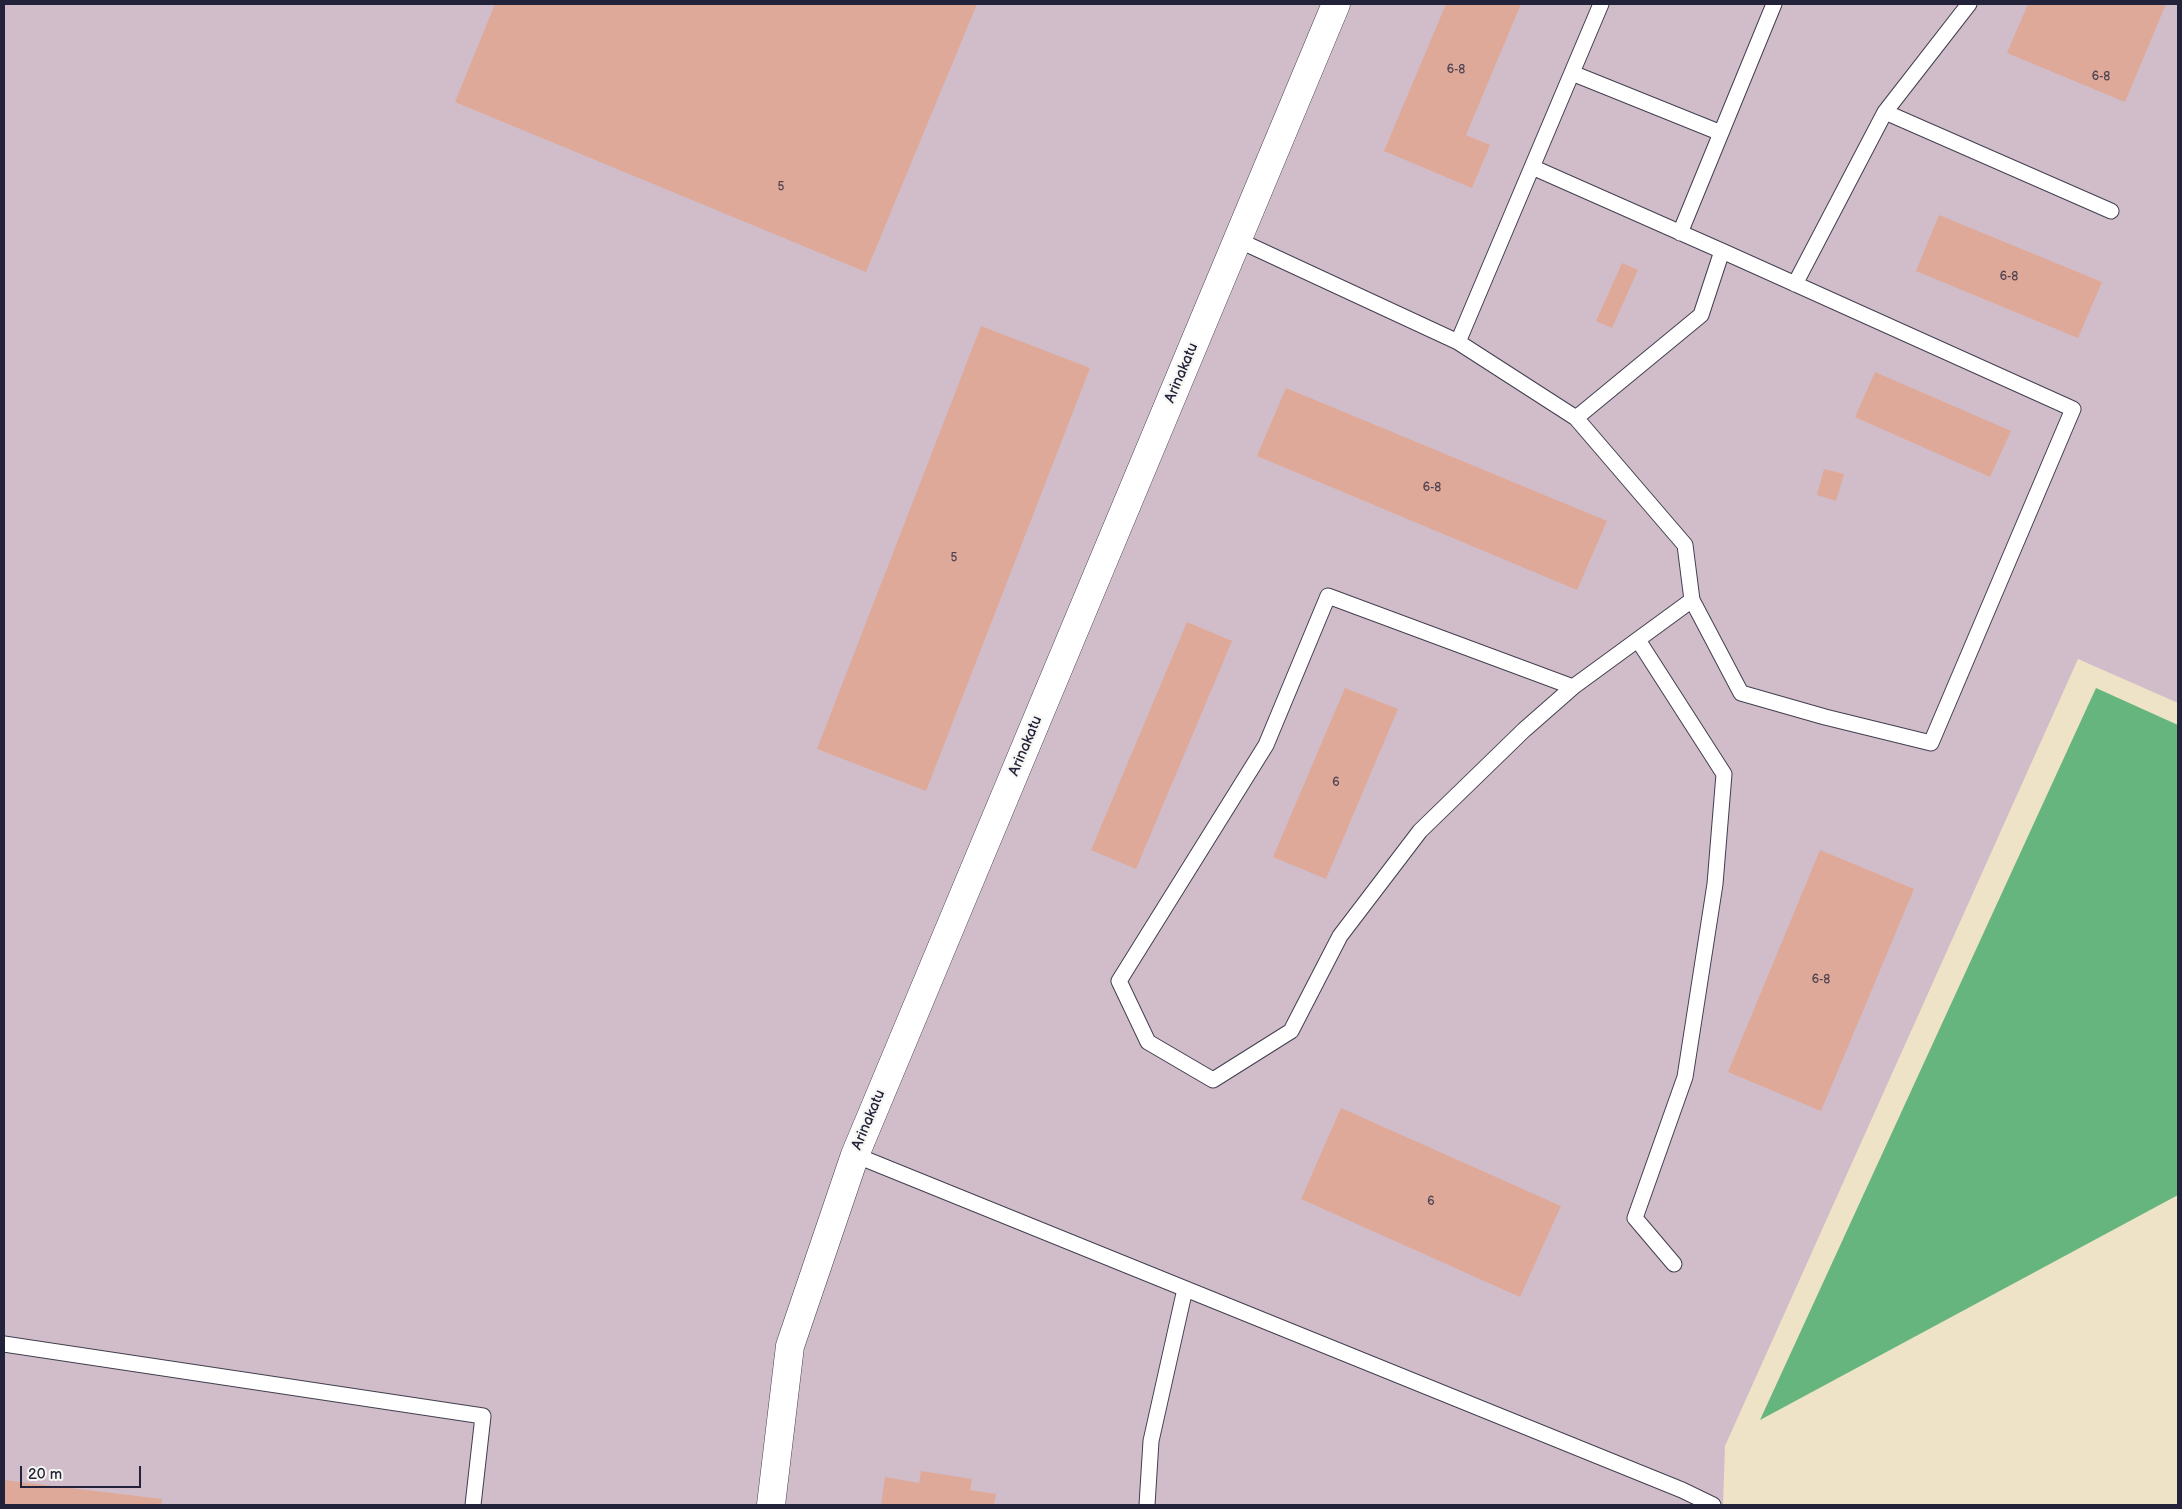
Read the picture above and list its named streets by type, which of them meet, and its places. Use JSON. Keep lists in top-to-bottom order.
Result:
{
  "streets": {
    "street": ["Arinakatu"]
  },
  "house_numbers": [
    "6-8",
    "6-8",
    "5",
    "6-8",
    "6-8",
    "5",
    "6",
    "6-8",
    "6"
  ],
  "scale_bar": "20 m"
}
